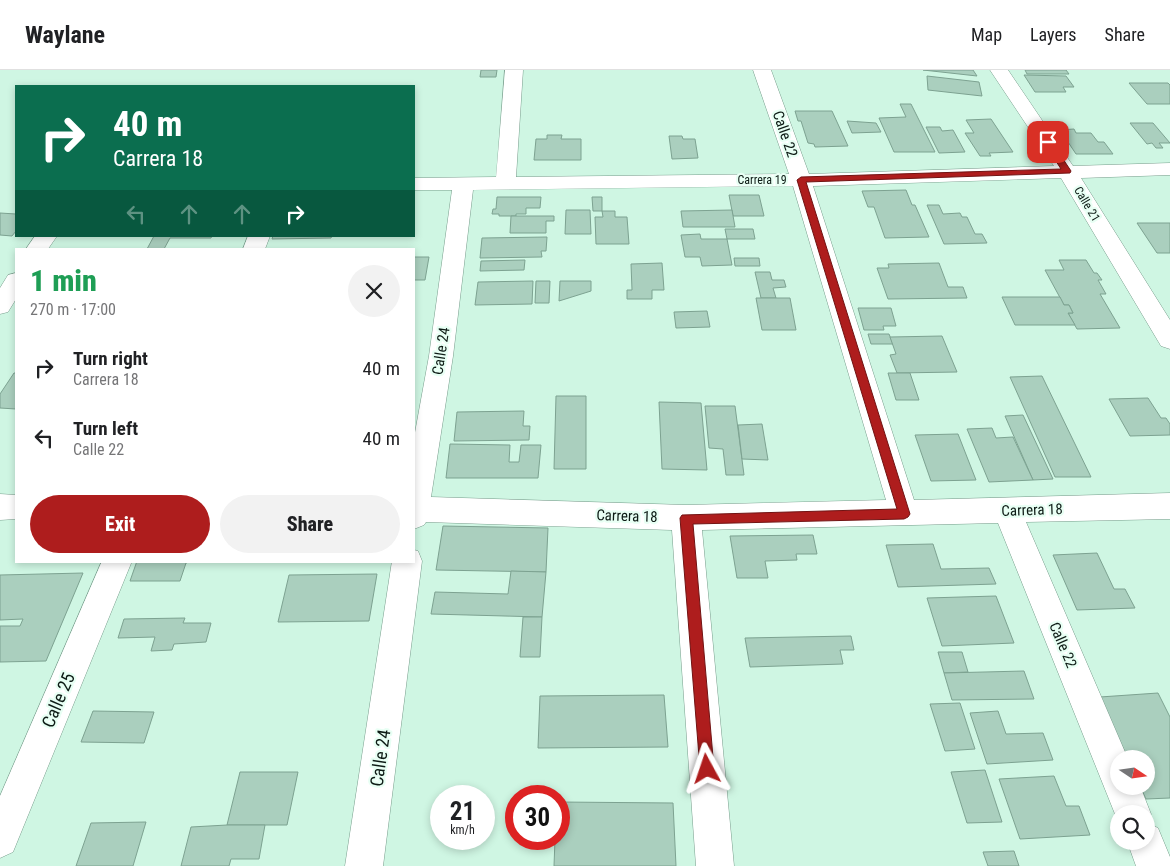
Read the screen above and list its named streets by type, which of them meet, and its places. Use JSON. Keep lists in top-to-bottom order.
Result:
{
  "streets": {
    "street": [
      "Calle 22",
      "Carrera 19",
      "Calle 21",
      "Calle 24",
      "Carrera 18",
      "Calle 25"
    ]
  },
  "crossings": [
    ["Calle 22", "Carrera 19"],
    ["Calle 22", "Carrera 18"],
    ["Carrera 19", "Calle 21"],
    ["Carrera 19", "Calle 24"]
  ],
  "north": "right",
  "page": {
    "header": "Waylane",
    "nav": ["Map", "Layers", "Share"],
    "turn": ["40 m", "Carrera 18"],
    "heading": ["1 min", "270 m · 17:00"],
    "list": [
      {
        "name": "Turn right",
        "note": "Carrera 18",
        "value": "40 m"
      },
      {
        "name": "Turn left",
        "note": "Calle 22",
        "value": "40 m"
      }
    ],
    "buttons": ["Exit", "Share"],
    "speed": "21 km/h",
    "limit": "30"
  }
}
